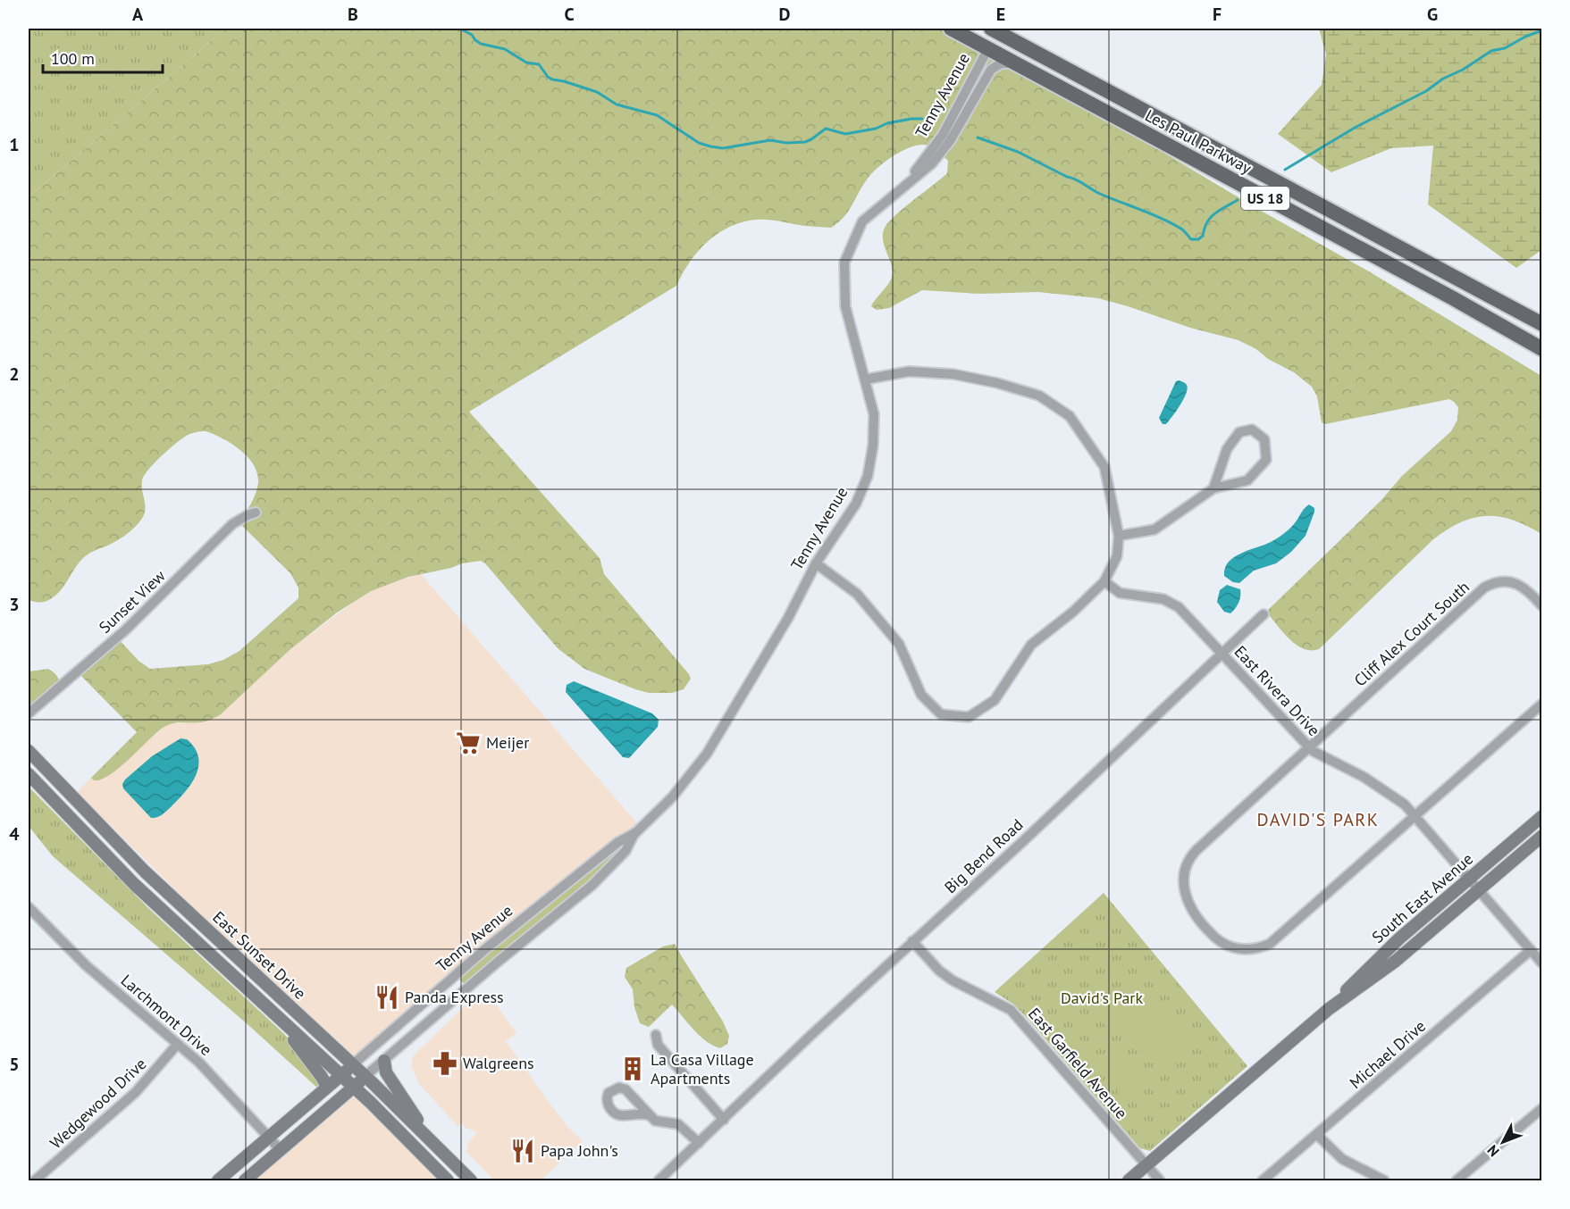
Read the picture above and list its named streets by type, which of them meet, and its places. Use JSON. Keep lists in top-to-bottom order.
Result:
{
  "streets": {
    "main road": [
      "Tenny Avenue",
      "Les Paul Parkway",
      "US 18",
      "South East Avenue",
      "East Sunset Drive"
    ],
    "street": [
      "Sunset View",
      "Cliff Alex Court South",
      "East Rivera Drive",
      "Big Bend Road",
      "Larchmont Drive",
      "Michael Drive",
      "East Garfield Avenue",
      "Wedgewood Drive"
    ]
  },
  "crossings": [
    ["Tenny Avenue", "Les Paul Parkway"],
    ["Tenny Avenue", "East Sunset Drive"],
    ["Tenny Avenue", "Larchmont Drive"],
    ["Cliff Alex Court South", "East Rivera Drive"],
    ["East Rivera Drive", "Big Bend Road"],
    ["East Rivera Drive", "South East Avenue"],
    ["East Rivera Drive", "Michael Drive"],
    ["Big Bend Road", "East Garfield Avenue"],
    ["South East Avenue", "East Garfield Avenue"],
    ["Larchmont Drive", "Wedgewood Drive"]
  ],
  "districts": ["DAVID'S PARK"],
  "parks": ["David's Park"],
  "places": {
    "supermarket": ["Meijer"],
    "restaurant": ["Panda Express", "Papa John's"],
    "pharmacy": ["Walgreens"],
    "building": ["La Casa Village Apartments"]
  },
  "scale_bar": "100 m",
  "north": "bottom left",
  "grid": {
    "columns": [
      "A",
      "B",
      "C",
      "D",
      "E",
      "F",
      "G"
    ],
    "rows": [
      "1",
      "2",
      "3",
      "4",
      "5"
    ]
  }
}
